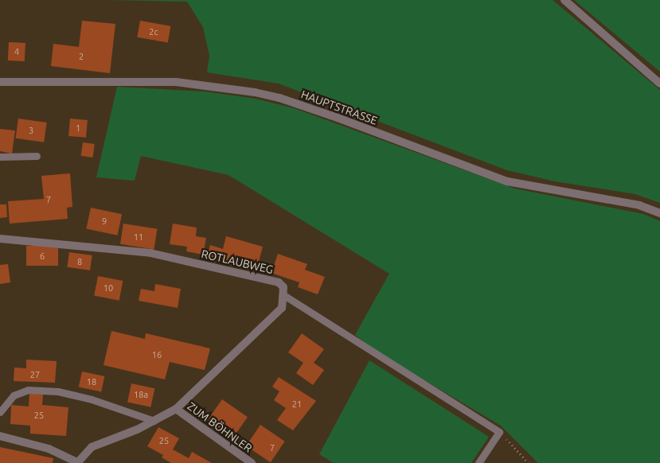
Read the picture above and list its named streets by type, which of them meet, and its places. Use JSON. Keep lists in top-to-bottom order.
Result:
{
  "streets": {
    "street": ["HAUPTSTRASSE", "ROTLAUBWEG", "ZUM BÖHNLER"]
  },
  "house_numbers": [
    "2c",
    "4",
    "2",
    "1",
    "3",
    "7",
    "9",
    "11",
    "6",
    "8",
    "10",
    "16",
    "27",
    "18",
    "18a",
    "21",
    "25",
    "25",
    "7"
  ]
}
